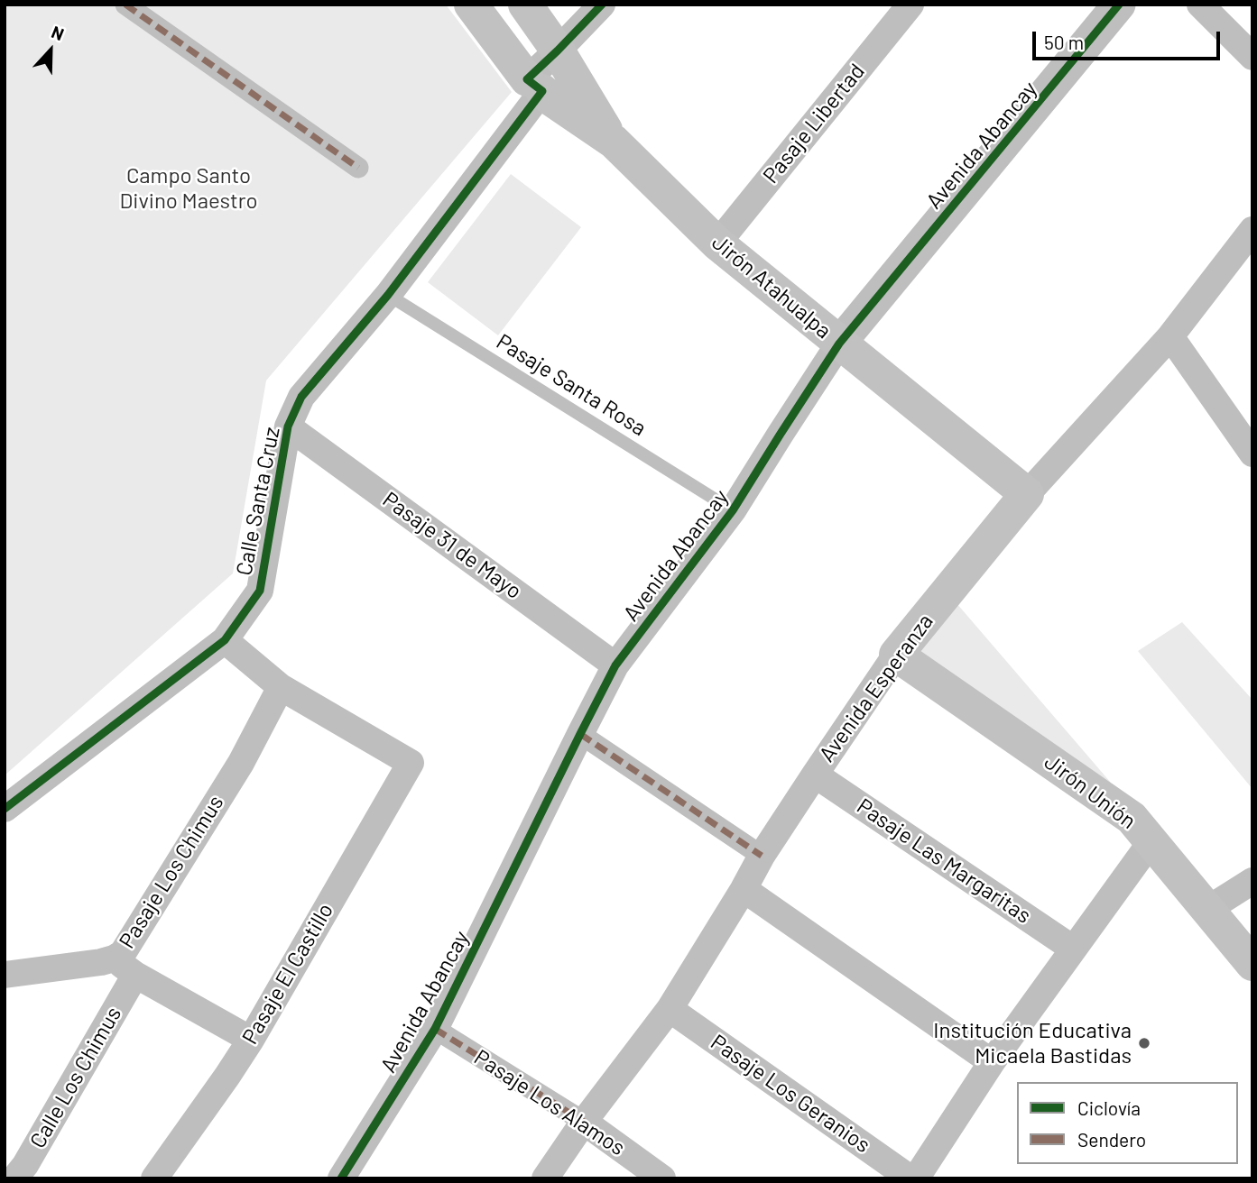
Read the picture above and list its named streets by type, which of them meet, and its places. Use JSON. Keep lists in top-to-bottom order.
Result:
{
  "streets": {
    "main road": ["Jirón Atahualpa", "Avenida Esperanza", "Jirón Unión"],
    "street": [
      "Pasaje Libertad",
      "Avenida Abancay",
      "Calle Santa Cruz",
      "Pasaje 31 de Mayo",
      "Pasaje Las Margaritas",
      "Pasaje Los Chimus",
      "Pasaje El Castillo",
      "Calle Los Chimus",
      "Pasaje Los Geranios",
      "Pasaje Los Alamos"
    ],
    "lane": ["Pasaje Santa Rosa"]
  },
  "crossings": [
    ["Pasaje Libertad", "Jirón Atahualpa"],
    ["Avenida Abancay", "Jirón Atahualpa"],
    ["Avenida Abancay", "Pasaje Santa Rosa"],
    ["Avenida Abancay", "Pasaje 31 de Mayo"],
    ["Avenida Abancay", "Pasaje Los Alamos"],
    ["Jirón Atahualpa", "Calle Santa Cruz"],
    ["Jirón Atahualpa", "Avenida Esperanza"],
    ["Pasaje Santa Rosa", "Calle Santa Cruz"],
    ["Calle Santa Cruz", "Pasaje 31 de Mayo"],
    ["Avenida Esperanza", "Jirón Unión"],
    ["Avenida Esperanza", "Pasaje Las Margaritas"],
    ["Avenida Esperanza", "Pasaje Los Geranios"],
    ["Avenida Esperanza", "Pasaje Los Alamos"],
    ["Pasaje Los Chimus", "Pasaje El Castillo"]
  ],
  "parks": ["Campo Santo Divino Maestro"],
  "places": ["Institución Educativa Micaela Bastidas"],
  "legend": ["Ciclovía", "Sendero"],
  "scale_bar": "50 m",
  "north": "top"
}
